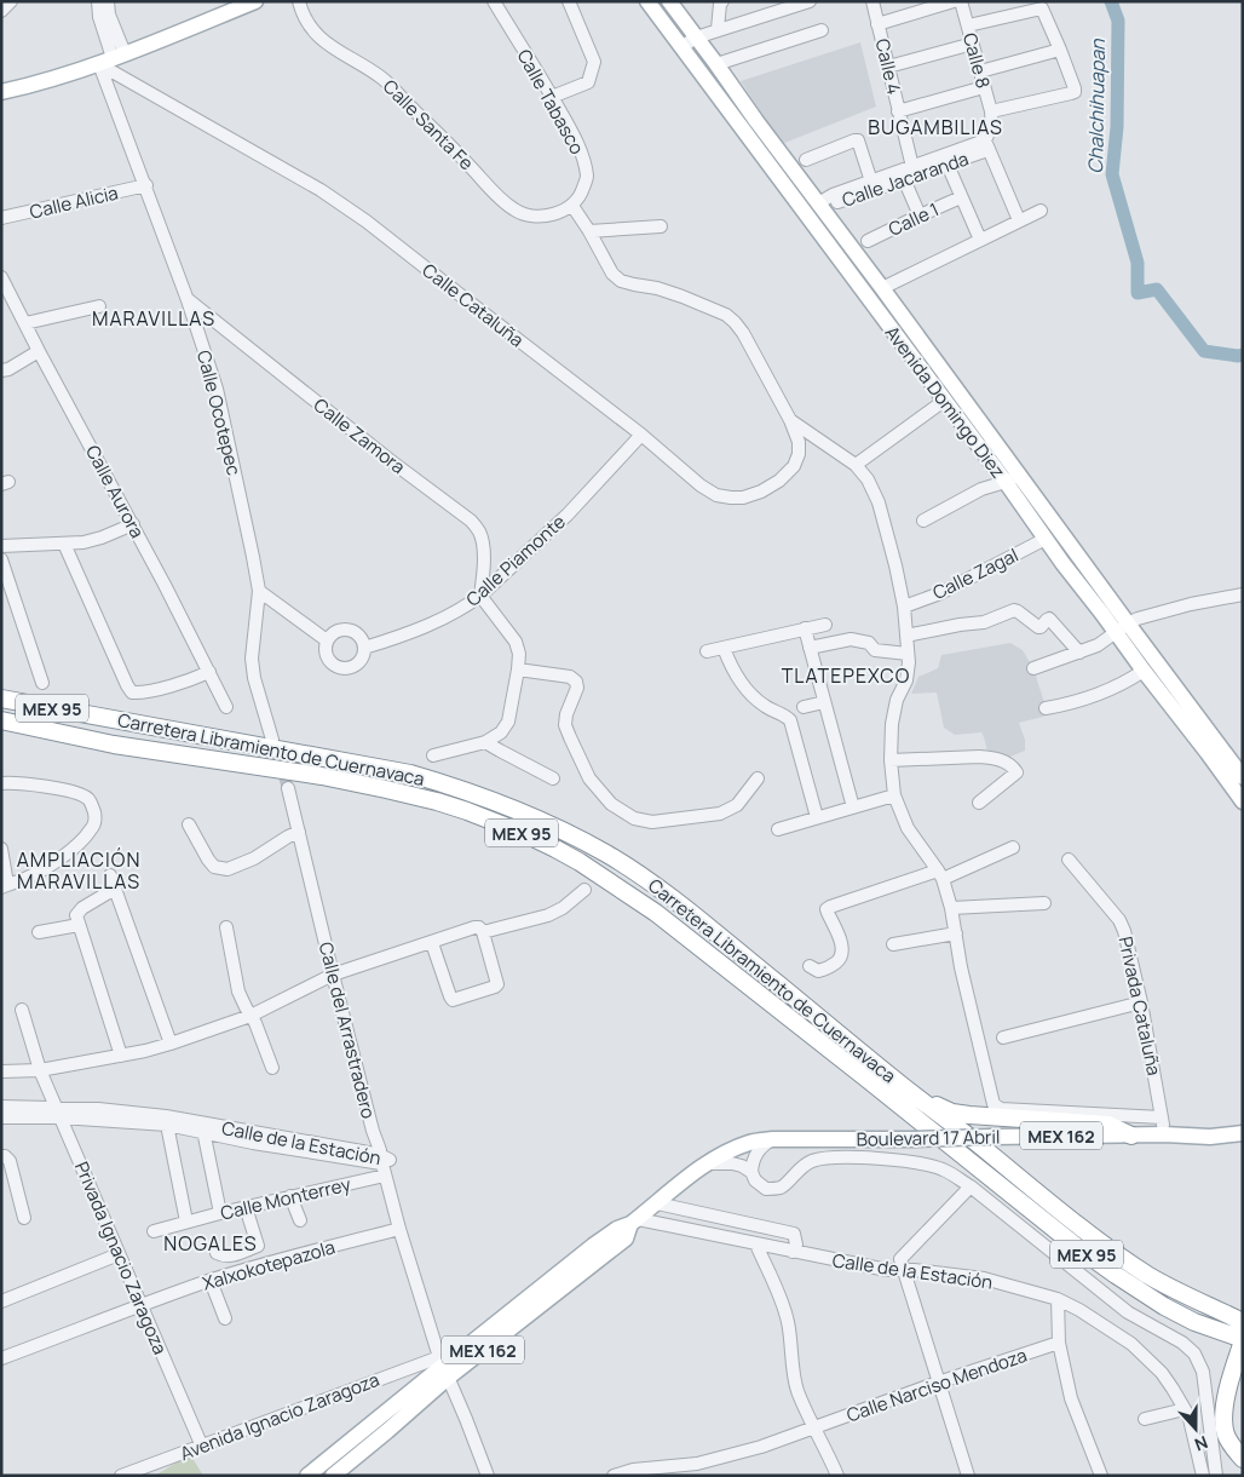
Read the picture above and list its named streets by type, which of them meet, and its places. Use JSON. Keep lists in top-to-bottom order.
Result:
{
  "streets": {
    "highway": ["MEX 95", "Carretera Libramiento de Cuernavaca"],
    "main road": ["Avenida Domingo Diez", "MEX 162", "Boulevard 17 Abril"],
    "street": [
      "Calle 8",
      "Calle 4",
      "Calle Tabasco",
      "Calle Santa Fe",
      "Calle Jacaranda",
      "Calle Alicia",
      "Calle 1",
      "Calle Cataluña",
      "Calle Ocotepec",
      "Calle Zamora",
      "Calle Aurora",
      "Calle Piamonte",
      "Calle Zagal",
      "Privada Cataluña",
      "Calle del Arrastradero",
      "Calle de la Estación",
      "Calle Monterrey",
      "Privada Ignacio Zaragoza",
      "Xalxokotepazola",
      "Calle Narciso Mendoza",
      "Avenida Ignacio Zaragoza"
    ]
  },
  "crossings": [
    ["Calle 8", "Calle Jacaranda"],
    ["Calle 4", "Calle Jacaranda"],
    ["Calle Tabasco", "Calle Santa Fe"],
    ["Calle Jacaranda", "Avenida Domingo Diez"],
    ["Calle Alicia", "Calle Ocotepec"],
    ["Calle Cataluña", "Calle Ocotepec"],
    ["Calle Cataluña", "Calle Piamonte"],
    ["Avenida Domingo Diez", "Calle Zagal"],
    ["Calle Ocotepec", "Calle Zamora"],
    ["Calle Zamora", "Calle Piamonte"],
    ["Privada Cataluña", "Boulevard 17 Abril"],
    ["Calle del Arrastradero", "MEX 162"],
    ["Calle del Arrastradero", "Calle de la Estación"],
    ["Calle del Arrastradero", "Calle Monterrey"],
    ["Calle del Arrastradero", "Xalxokotepazola"],
    ["Calle del Arrastradero", "Avenida Ignacio Zaragoza"],
    ["MEX 162", "Boulevard 17 Abril"],
    ["MEX 162", "Calle de la Estación"],
    ["MEX 162", "Avenida Ignacio Zaragoza"],
    ["Boulevard 17 Abril", "Calle de la Estación"],
    ["Calle de la Estación", "Calle Monterrey"],
    ["Calle de la Estación", "Privada Ignacio Zaragoza"],
    ["Privada Ignacio Zaragoza", "Xalxokotepazola"],
    ["Privada Ignacio Zaragoza", "Avenida Ignacio Zaragoza"]
  ],
  "districts": [
    "BUGAMBILIAS",
    "MARAVILLAS",
    "TLATEPEXCO",
    "AMPLIACIÓN MARAVILLAS",
    "NOGALES"
  ],
  "water": ["Chalchihuapan"],
  "north": "bottom"
}
